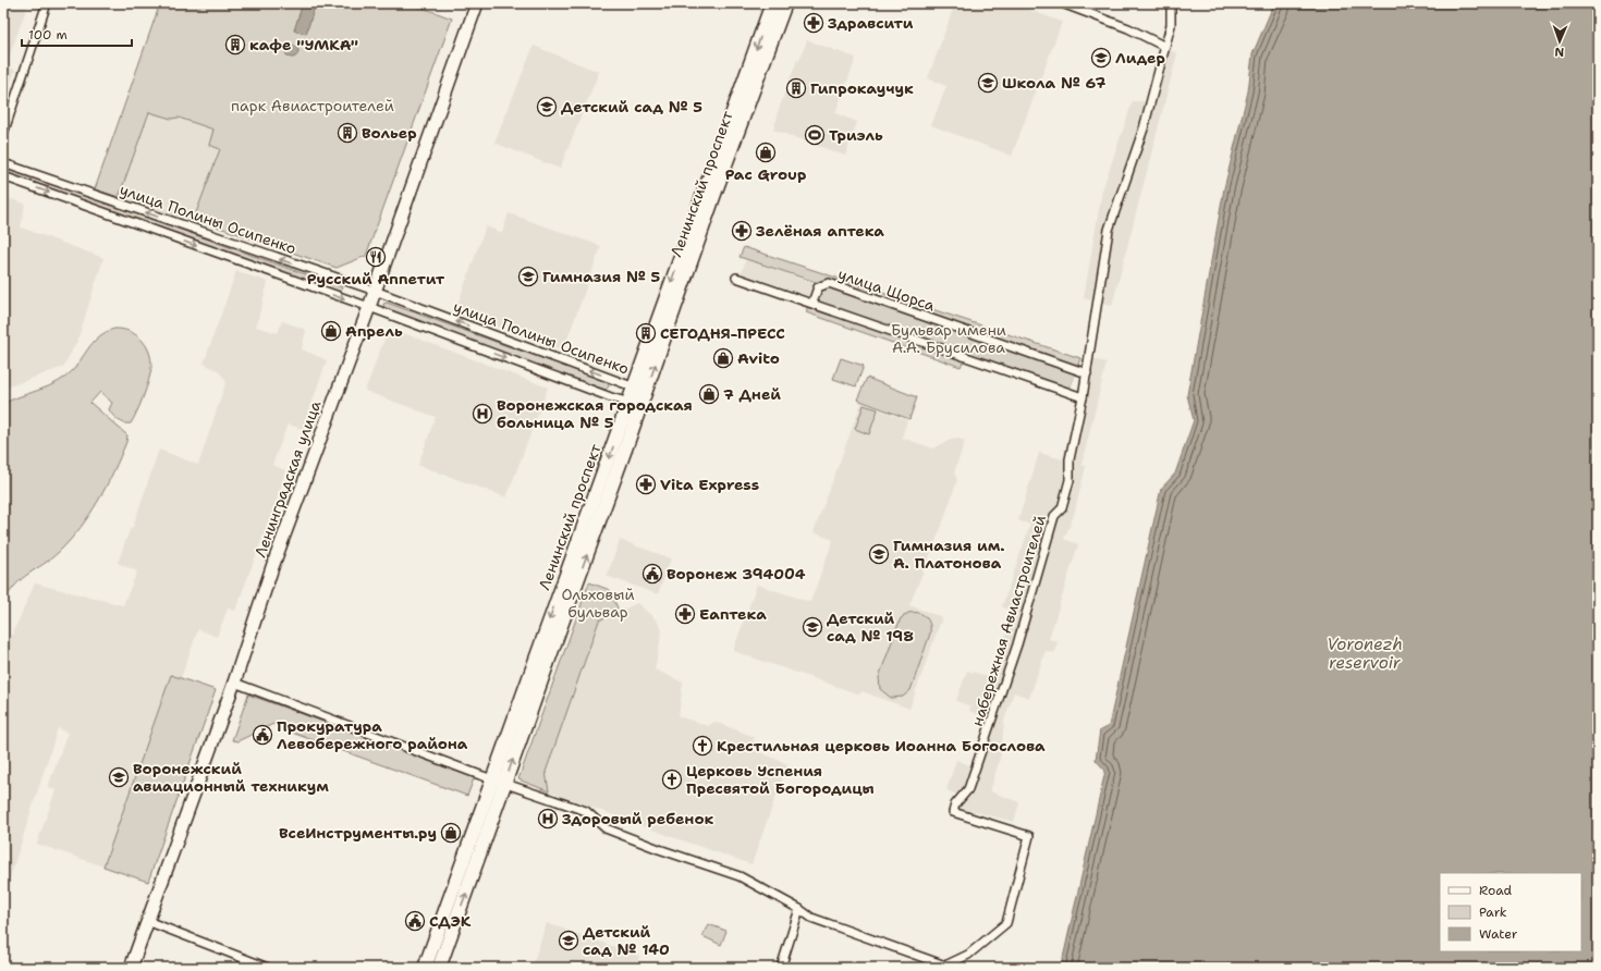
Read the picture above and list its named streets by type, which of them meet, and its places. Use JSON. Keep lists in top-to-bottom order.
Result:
{
  "streets": {
    "main road": ["Ленинский проспект", "Ленинградская улица"],
    "street": ["улица Полины Осипенко", "улица Щорса", "набережная Авиастроителей"]
  },
  "crossings": [
    ["Ленинский проспект", "улица Полины Осипенко"],
    ["улица Полины Осипенко", "Ленинградская улица"],
    ["улица Щорса", "набережная Авиастроителей"]
  ],
  "water": ["Voronezh reservoir"],
  "parks": ["парк Авиастроителей", "Бульвар имени А.А. Брусилова", "Ольховый бульвар"],
  "places": {
    "pharmacy": [
      "Здравсити",
      "Зелёная аптека",
      "Vita Express",
      "Еаптека"
    ],
    "building": [
      "кафе \"УМКА\"",
      "Гипрокаучук",
      "Вольер",
      "СЕГОДНЯ-ПРЕСС"
    ],
    "school or university": [
      "Лидер",
      "Школа № 67",
      "Детский сад № 5",
      "Гимназия № 5",
      "Гимназия им. А. Платонова",
      "Детский сад № 198",
      "Воронежский авиационный техникум",
      "Детский сад № 140"
    ],
    "sports": ["Триэль"],
    "shop": [
      "Pac Group",
      "Апрель",
      "Avito",
      "7 Дней",
      "ВсеИнструменты.ру"
    ],
    "restaurant": ["Русский Аппетит"],
    "hospital": ["Воронежская городская больница № 5", "Здоровый ребенок"],
    "public building": ["Воронеж 394004", "Прокуратура Левобережного района", "СДЭК"],
    "church": ["Крестильная церковь Иоанна Богослова", "Церковь Успения Пресвятой Богородицы"]
  },
  "legend": ["Road", "Park", "Water"],
  "scale_bar": "100 m",
  "north": "bottom"
}
